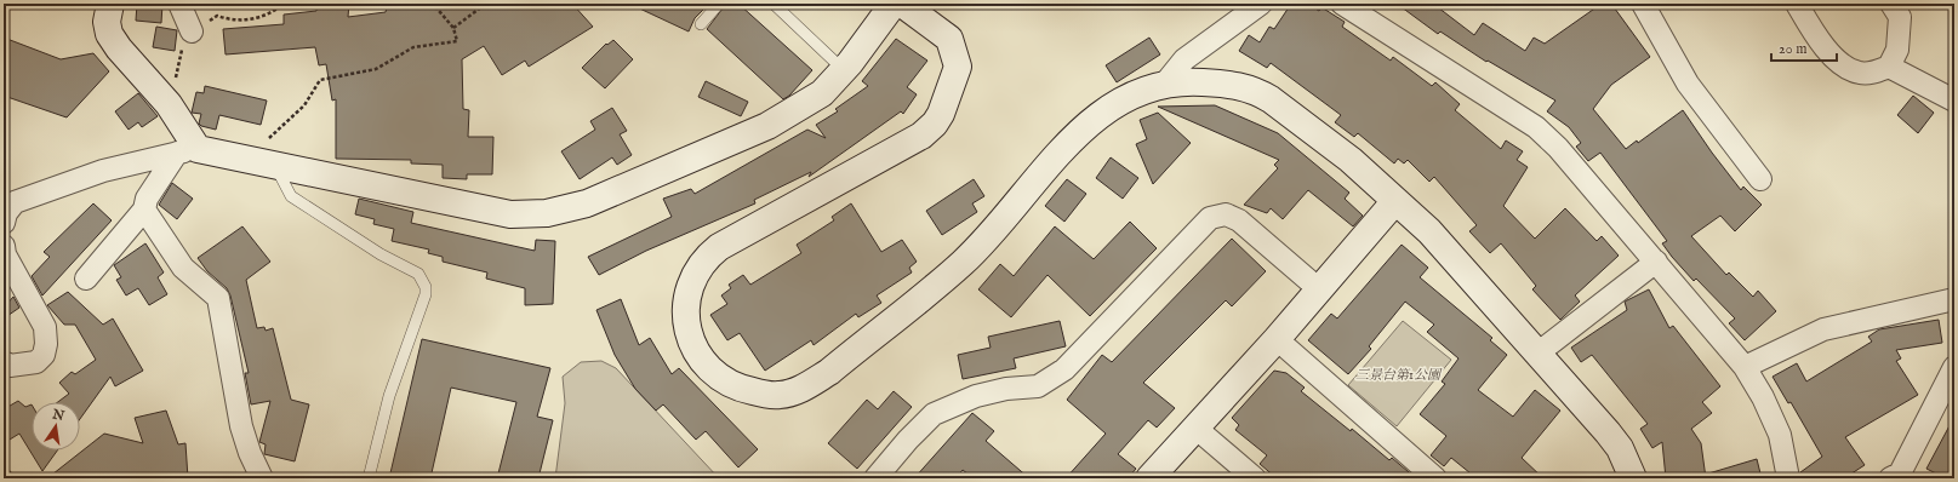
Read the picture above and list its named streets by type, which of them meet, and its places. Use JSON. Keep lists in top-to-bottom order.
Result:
{
  "parks": ["三景台第1公園"],
  "scale_bar": "20 m",
  "north": "top"
}
